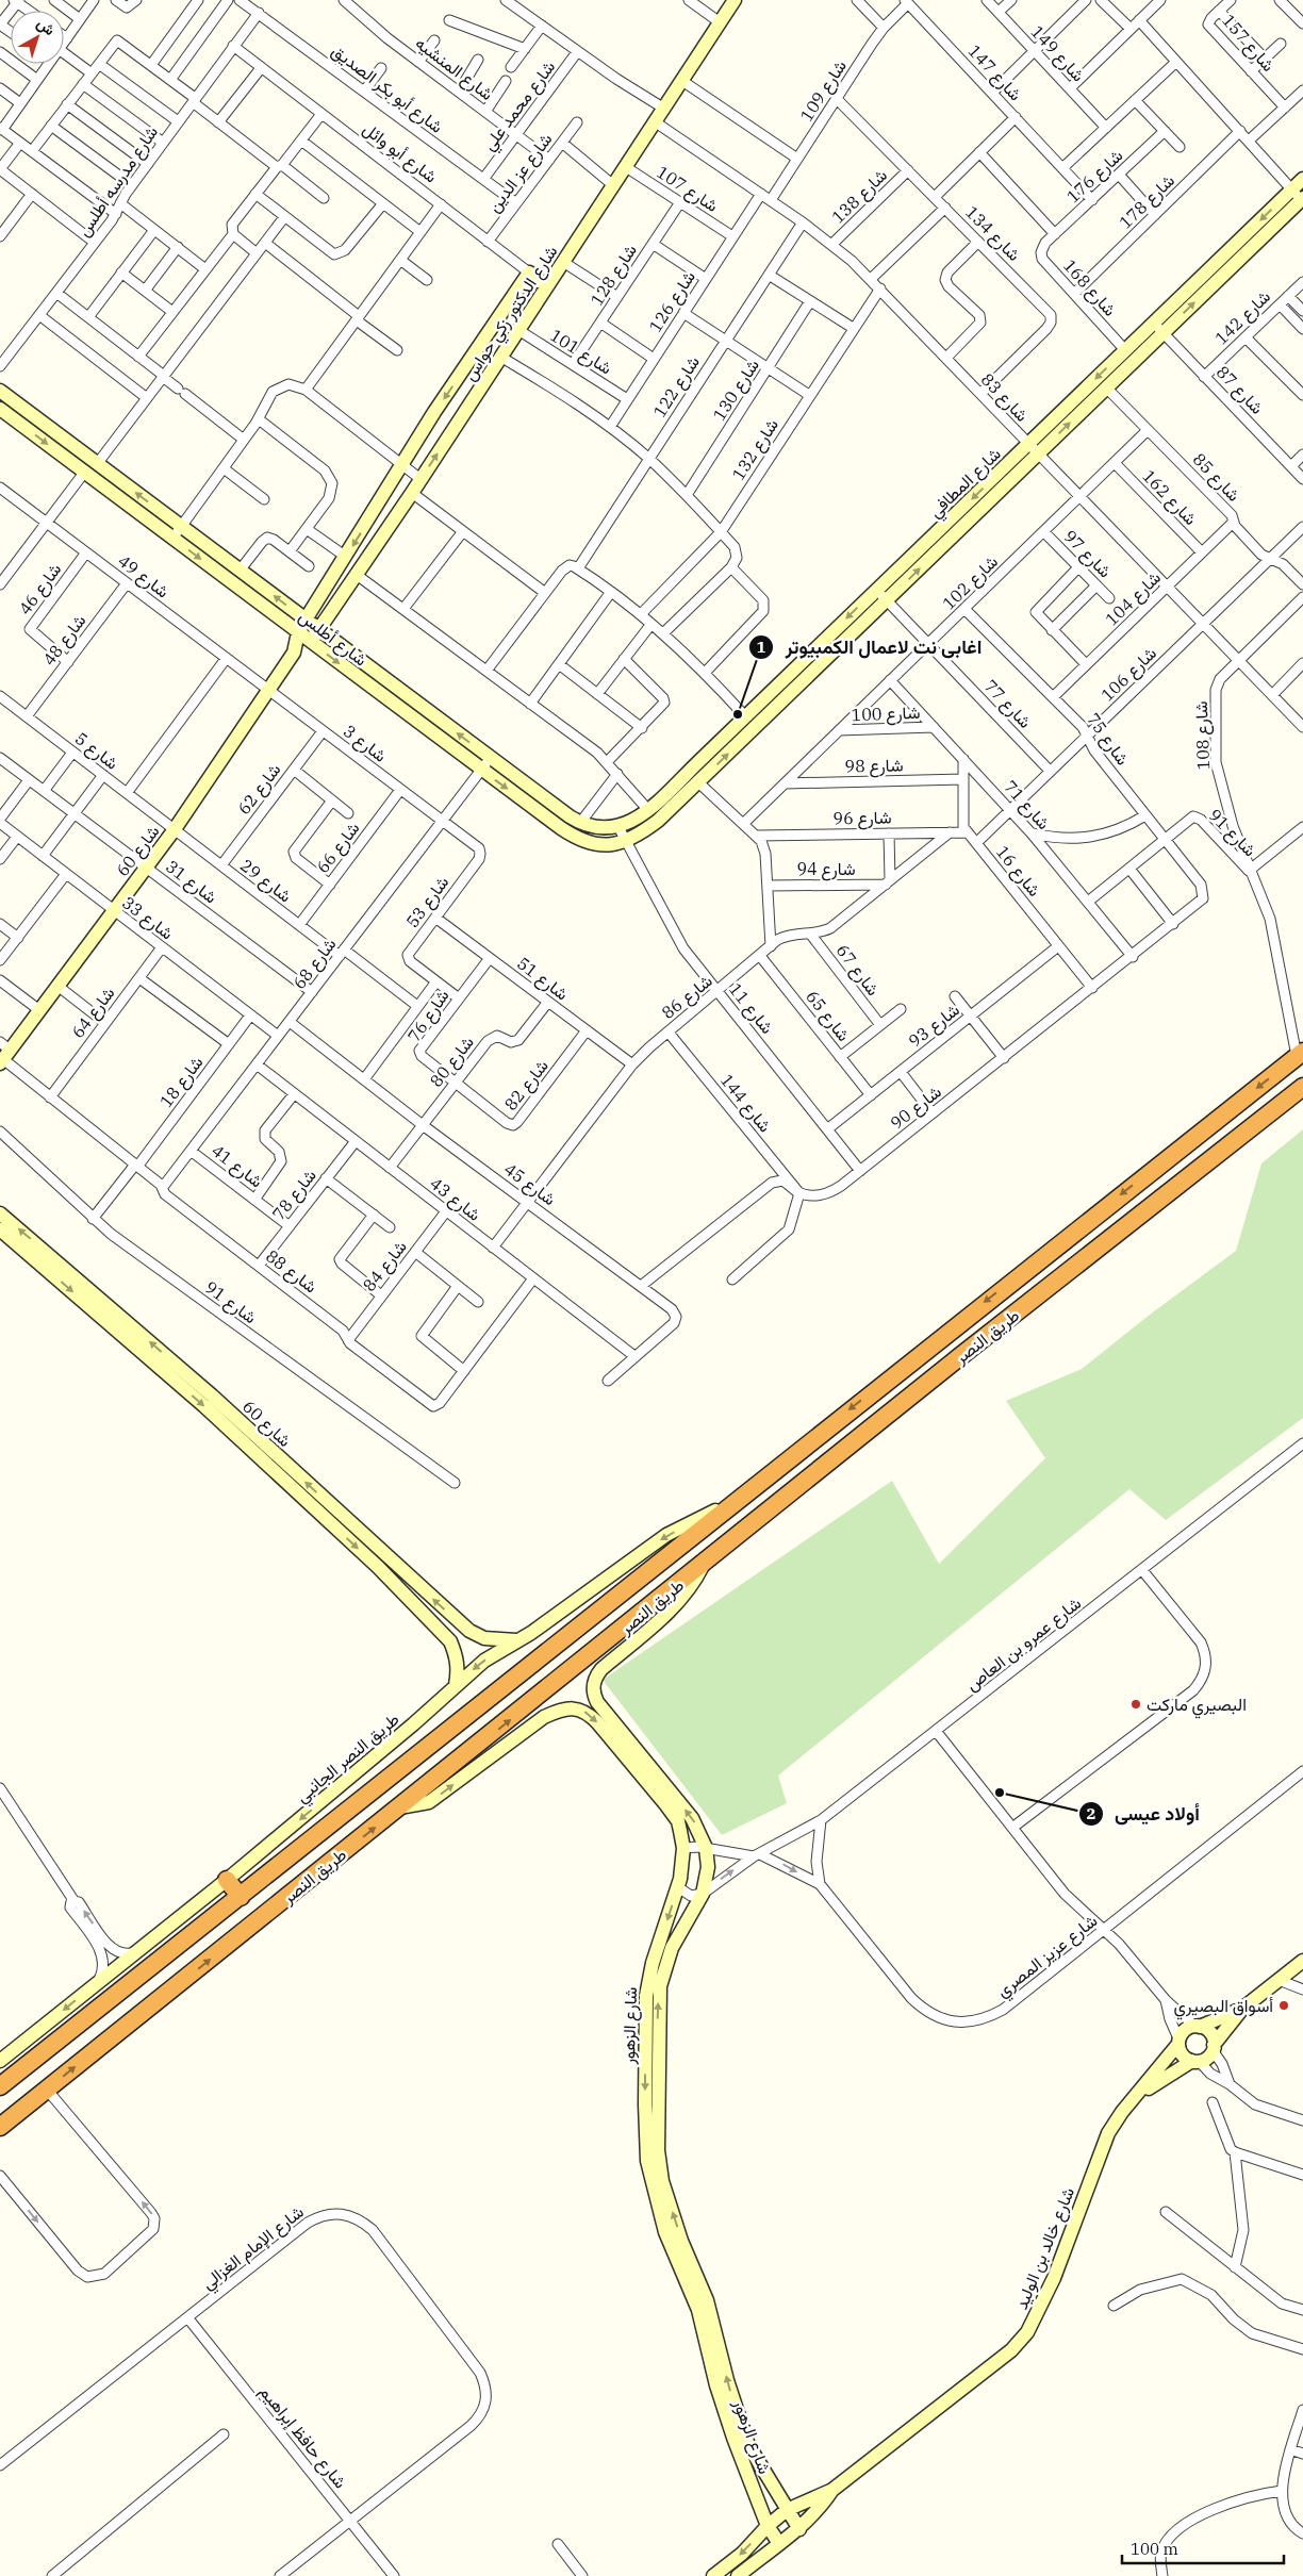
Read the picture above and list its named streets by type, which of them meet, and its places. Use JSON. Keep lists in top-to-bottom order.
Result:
{
  "streets": {
    "highway": ["طريق النصر"],
    "street": [
      "شارع 157",
      "شارع 149",
      "شارع المنشيه",
      "شارع 147",
      "شارع أبو بكر الصديق",
      "شارع 109",
      "شارع محمد علي",
      "شارع أبو وائل",
      "شارع عز الدين",
      "شارع 176",
      "شارع مدرسه أطلس",
      "شارع 107",
      "شارع 138",
      "شارع 178",
      "شارع 134",
      "شارع 128",
      "شارع 168",
      "شارع 126",
      "شارع الدكتور زكي حواس",
      "شارع 142",
      "شارع 101",
      "شارع 122",
      "شارع 130",
      "شارع 87",
      "شارع 83",
      "شارع 132",
      "شارع 85",
      "شارع المطافي",
      "شارع 162",
      "شارع 97",
      "شارع 49",
      "شارع 102",
      "شارع 46",
      "شارع 104",
      "شارع أطلس",
      "شارع 48",
      "شارع 106",
      "شارع 77",
      "شارع 100",
      "شارع 108",
      "شارع 75",
      "شارع 3",
      "شارع 5",
      "شارع 98",
      "شارع 62",
      "شارع 71",
      "شارع 96",
      "شارع 91",
      "شارع 66",
      "شارع 60",
      "شارع 94",
      "شارع 16",
      "شارع 29",
      "شارع 31",
      "شارع 53",
      "شارع 33",
      "شارع 68",
      "شارع 67",
      "شارع 51",
      "شارع 86",
      "شارع 11",
      "شارع 64",
      "شارع 76",
      "شارع 65",
      "شارع 93",
      "شارع 80",
      "شارع 18",
      "شارع 82",
      "شارع 144",
      "شارع 90",
      "شارع 41",
      "شارع 45",
      "شارع 78",
      "شارع 43",
      "شارع 84",
      "شارع 88",
      "شارع عمرو بن العاص",
      "طريق النصر الجانبي",
      "شارع عزيز المصري",
      "شارع الزهور",
      "شارع الإمام الغزالي",
      "شارع خالد بن الوليد",
      "شارع حافظ إبراهيم"
    ]
  },
  "crossings": [
    ["شارع المنشيه", "شارع محمد علي"],
    ["شارع المنشيه", "شارع عز الدين"],
    ["شارع 147", "شارع 109"],
    ["شارع 147", "شارع 176"],
    ["شارع أبو بكر الصديق", "شارع محمد علي"],
    ["شارع أبو بكر الصديق", "شارع عز الدين"],
    ["شارع أبو بكر الصديق", "شارع مدرسه أطلس"],
    ["شارع 109", "شارع 134"],
    ["شارع 109", "شارع 83"],
    ["شارع أبو وائل", "شارع عز الدين"],
    ["شارع أبو وائل", "شارع مدرسه أطلس"],
    ["شارع أبو وائل", "شارع الدكتور زكي حواس"],
    ["شارع 176", "شارع 168"],
    ["شارع 107", "شارع 128"],
    ["شارع 107", "شارع 126"],
    ["شارع 107", "شارع الدكتور زكي حواس"],
    ["شارع 138", "شارع 134"],
    ["شارع 138", "شارع 83"],
    ["شارع 178", "شارع 168"],
    ["شارع 134", "شارع 83"],
    ["شارع 128", "شارع 101"],
    ["شارع 168", "شارع المطافي"],
    ["شارع 126", "شارع 101"],
    ["شارع 126", "شارع 83"],
    ["شارع الدكتور زكي حواس", "شارع 101"],
    ["شارع الدكتور زكي حواس", "شارع 83"],
    ["شارع الدكتور زكي حواس", "شارع أطلس"],
    ["شارع الدكتور زكي حواس", "شارع 60"],
    ["شارع 142", "شارع 87"],
    ["شارع 122", "شارع 83"],
    ["شارع 87", "شارع المطافي"],
    ["شارع 83", "شارع 132"],
    ["شارع 83", "شارع المطافي"],
    ["شارع 83", "شارع 102"],
    ["شارع 83", "شارع 104"],
    ["شارع 83", "شارع 106"],
    ["شارع 83", "شارع 108"],
    ["شارع 85", "شارع المطافي"],
    ["شارع 85", "شارع 102"],
    ["شارع 85", "شارع 104"],
    ["شارع 85", "شارع 106"],
    ["شارع المطافي", "شارع أطلس"],
    ["شارع المطافي", "شارع 77"],
    ["شارع المطافي", "شارع 11"],
    ["شارع 162", "شارع 102"],
    ["شارع 162", "شارع 104"],
    ["شارع 97", "شارع 102"],
    ["شارع 49", "شارع 46"],
    ["شارع 49", "شارع 48"],
    ["شارع 49", "شارع 3"],
    ["شارع 49", "شارع 60"],
    ["شارع 102", "شارع 77"],
    ["شارع 102", "شارع 100"],
    ["شارع 102", "شارع 75"],
    ["شارع 102", "شارع 98"],
    ["شارع 102", "شارع 71"],
    ["شارع 46", "شارع 48"],
    ["شارع 104", "شارع 75"],
    ["شارع أطلس", "شارع 60"],
    ["شارع أطلس", "شارع 68"],
    ["شارع أطلس", "شارع 11"],
    ["شارع 48", "شارع 5"],
    ["شارع 106", "شارع 77"],
    ["شارع 106", "شارع 75"],
    ["شارع 106", "شارع 71"],
    ["شارع 106", "شارع 16"],
    ["شارع 100", "شارع 71"],
    ["شارع 108", "شارع 91"],
    ["شارع 75", "شارع 91"],
    ["شارع 75", "شارع 90"],
    ["شارع 3", "شارع 62"],
    ["شارع 3", "شارع 66"],
    ["شارع 3", "شارع 60"],
    ["شارع 3", "شارع 53"],
    ["شارع 3", "شارع 68"],
    ["شارع 5", "شارع 60"],
    ["شارع 5", "شارع 29"],
    ["شارع 98", "شارع 16"],
    ["شارع 62", "شارع 29"],
    ["شارع 71", "شارع 16"],
    ["شارع 71", "شارع 90"],
    ["شارع 96", "شارع 16"],
    ["شارع 96", "شارع 86"],
    ["شارع 91", "شارع 18"],
    ["شارع 66", "شارع 29"],
    ["شارع 60", "شارع 29"],
    ["شارع 60", "شارع 31"],
    ["شارع 60", "شارع 33"],
    ["شارع 60", "شارع 88"],
    ["شارع 60", "طريق النصر الجانبي"],
    ["شارع 94", "شارع 86"],
    ["شارع 16", "شارع 93"],
    ["شارع 16", "شارع 90"],
    ["شارع 29", "شارع 68"],
    ["شارع 31", "شارع 68"],
    ["شارع 53", "شارع 68"],
    ["شارع 53", "شارع 51"],
    ["شارع 53", "شارع 76"],
    ["شارع 33", "شارع 68"],
    ["شارع 33", "شارع 64"],
    ["شارع 33", "شارع 18"],
    ["شارع 68", "شارع 41"],
    ["شارع 68", "شارع 45"],
    ["شارع 68", "شارع 43"],
    ["شارع 68", "شارع 88"],
    ["شارع 67", "شارع 86"],
    ["شارع 51", "شارع 86"],
    ["شارع 51", "شارع 76"],
    ["شارع 51", "شارع 80"],
    ["شارع 51", "شارع 82"],
    ["شارع 86", "شارع 11"],
    ["شارع 86", "شارع 65"],
    ["شارع 86", "شارع 144"],
    ["شارع 86", "شارع 45"],
    ["شارع 86", "شارع 43"],
    ["شارع 11", "شارع 93"],
    ["شارع 11", "شارع 90"],
    ["شارع 64", "شارع 88"],
    ["شارع 76", "شارع 80"],
    ["شارع 76", "شارع 82"],
    ["شارع 65", "شارع 93"],
    ["شارع 80", "شارع 82"],
    ["شارع 80", "شارع 45"],
    ["شارع 80", "شارع 43"],
    ["شارع 18", "شارع 88"],
    ["شارع 144", "شارع 90"],
    ["شارع 90", "شارع 45"],
    ["شارع 41", "شارع 78"],
    ["شارع 45", "شارع 43"],
    ["شارع 78", "شارع 43"],
    ["شارع 78", "شارع 88"],
    ["شارع 43", "شارع 84"],
    ["شارع 43", "شارع 88"],
    ["شارع 84", "شارع 88"],
    ["طريق النصر", "طريق النصر الجانبي"],
    ["طريق النصر", "شارع الزهور"],
    ["شارع عمرو بن العاص", "شارع عزيز المصري"],
    ["شارع عمرو بن العاص", "شارع الزهور"],
    ["شارع الزهور", "شارع خالد بن الوليد"],
    ["شارع الإمام الغزالي", "شارع حافظ إبراهيم"]
  ],
  "one_way": ["طريق النصر الجانبي"],
  "places": [
    "اغابى نت لاعمال الكمبيوتر",
    "البصيري ماركت",
    "أولاد عيسى",
    "أسواق البصيري"
  ],
  "scale_bar": "100 m",
  "north": "top right"
}
